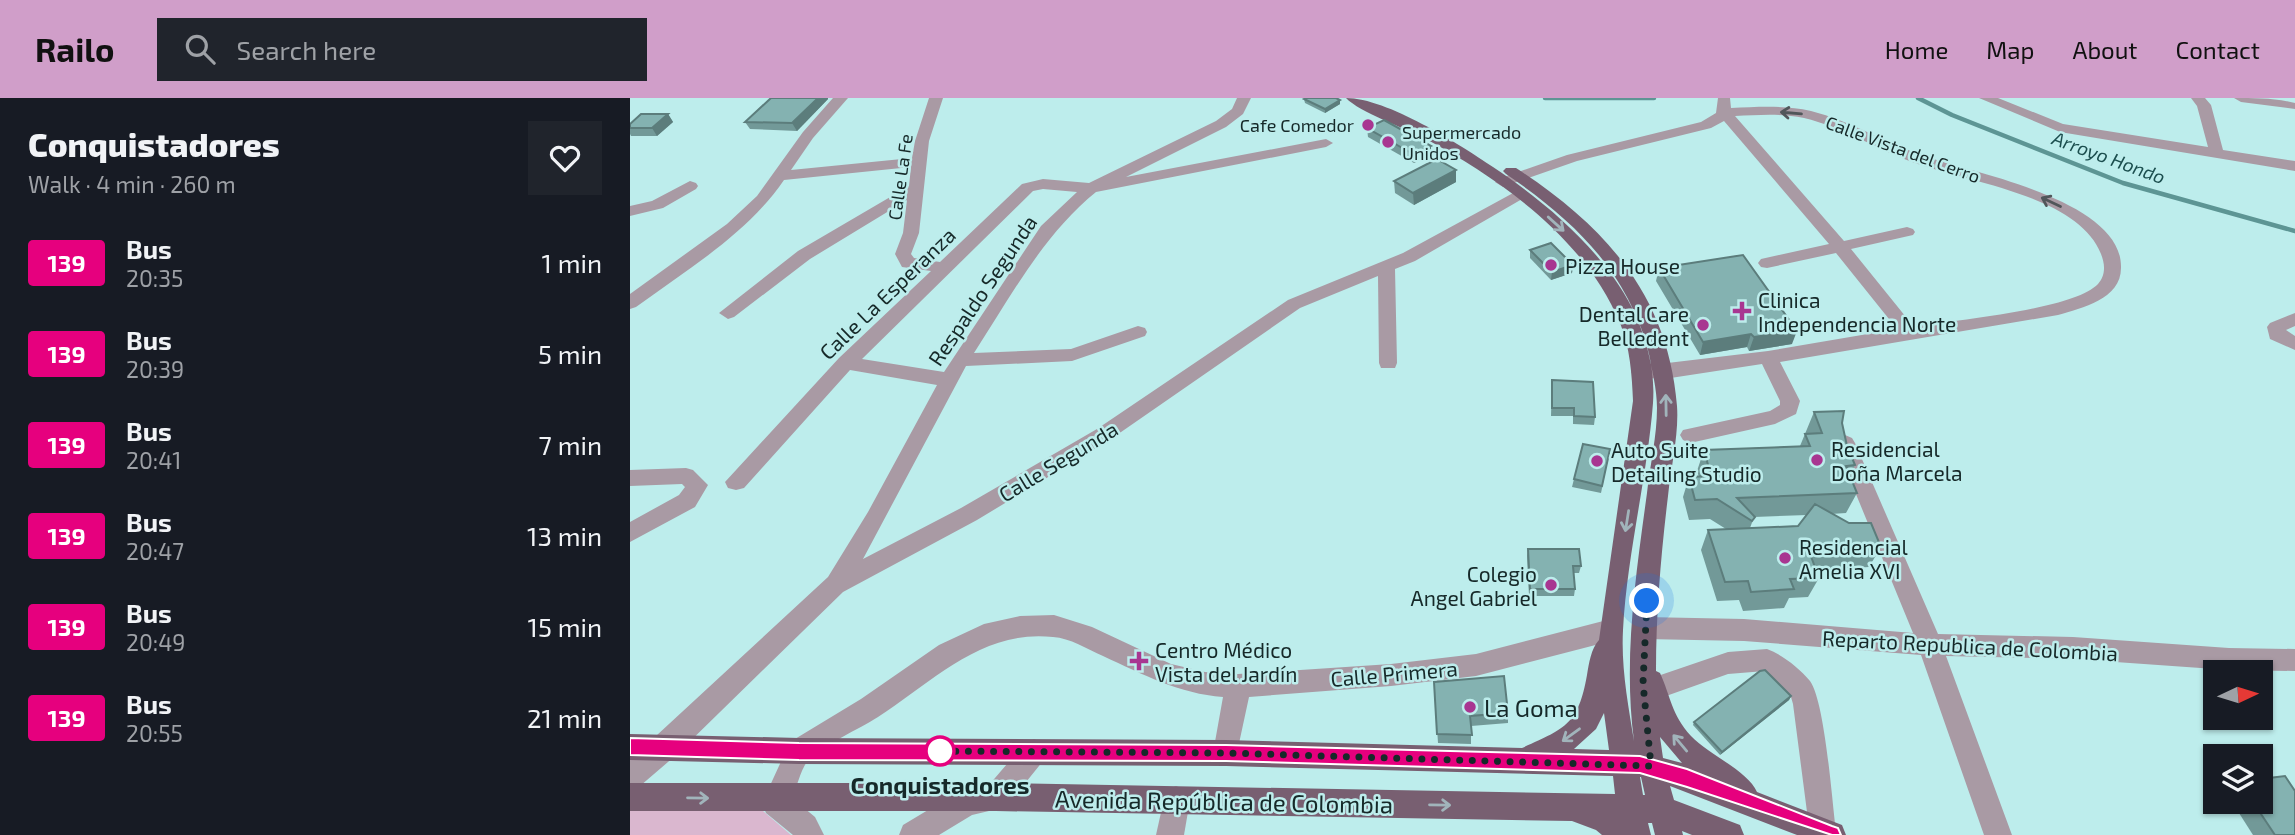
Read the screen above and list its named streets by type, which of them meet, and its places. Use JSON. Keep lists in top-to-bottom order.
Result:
{
  "streets": {
    "main road": ["Avenida República de Colombia"],
    "street": [
      "Calle Vista del Cerro",
      "Calle La Fe",
      "Respaldo Segunda",
      "Calle La Esperanza",
      "Calle Segunda",
      "Reparto Republica de Colombia",
      "Calle Primera"
    ]
  },
  "crossings": [
    ["Calle Vista del Cerro", "Calle Segunda"],
    ["Calle La Fe", "Calle La Esperanza"],
    ["Respaldo Segunda", "Calle La Esperanza"],
    ["Respaldo Segunda", "Calle Segunda"],
    ["Calle Segunda", "Avenida República de Colombia"],
    ["Calle Primera", "Avenida República de Colombia"]
  ],
  "water": ["Arroyo Hondo"],
  "places": {
    "other": [
      "Cafe Comedor",
      "Supermercado Unidos",
      "Pizza House",
      "Dental Care Belledent",
      "Residencial Doña Marcela",
      "Auto Suite Detailing Studio",
      "Residencial Amelia XVI",
      "Colegio Angel Gabriel",
      "La Goma",
      "Conquistadores"
    ],
    "health": ["Clinica Independencia Norte", "Centro Médico Vista del Jardín"]
  },
  "lines": ["bus line 139"],
  "north": "right",
  "page": {
    "header": "Railo",
    "search": "Search here",
    "nav": [
      "Home",
      "Map",
      "About",
      "Contact"
    ],
    "heading": ["Conquistadores", "Walk · 4 min · 260 m"],
    "list": [
      {
        "mark": "139",
        "name": "Bus",
        "note": "20:35",
        "value": "1 min"
      },
      {
        "mark": "139",
        "name": "Bus",
        "note": "20:39",
        "value": "5 min"
      },
      {
        "mark": "139",
        "name": "Bus",
        "note": "20:41",
        "value": "7 min"
      },
      {
        "mark": "139",
        "name": "Bus",
        "note": "20:47",
        "value": "13 min"
      },
      {
        "mark": "139",
        "name": "Bus",
        "note": "20:49",
        "value": "15 min"
      },
      {
        "mark": "139",
        "name": "Bus",
        "note": "20:55",
        "value": "21 min"
      }
    ]
  }
}
